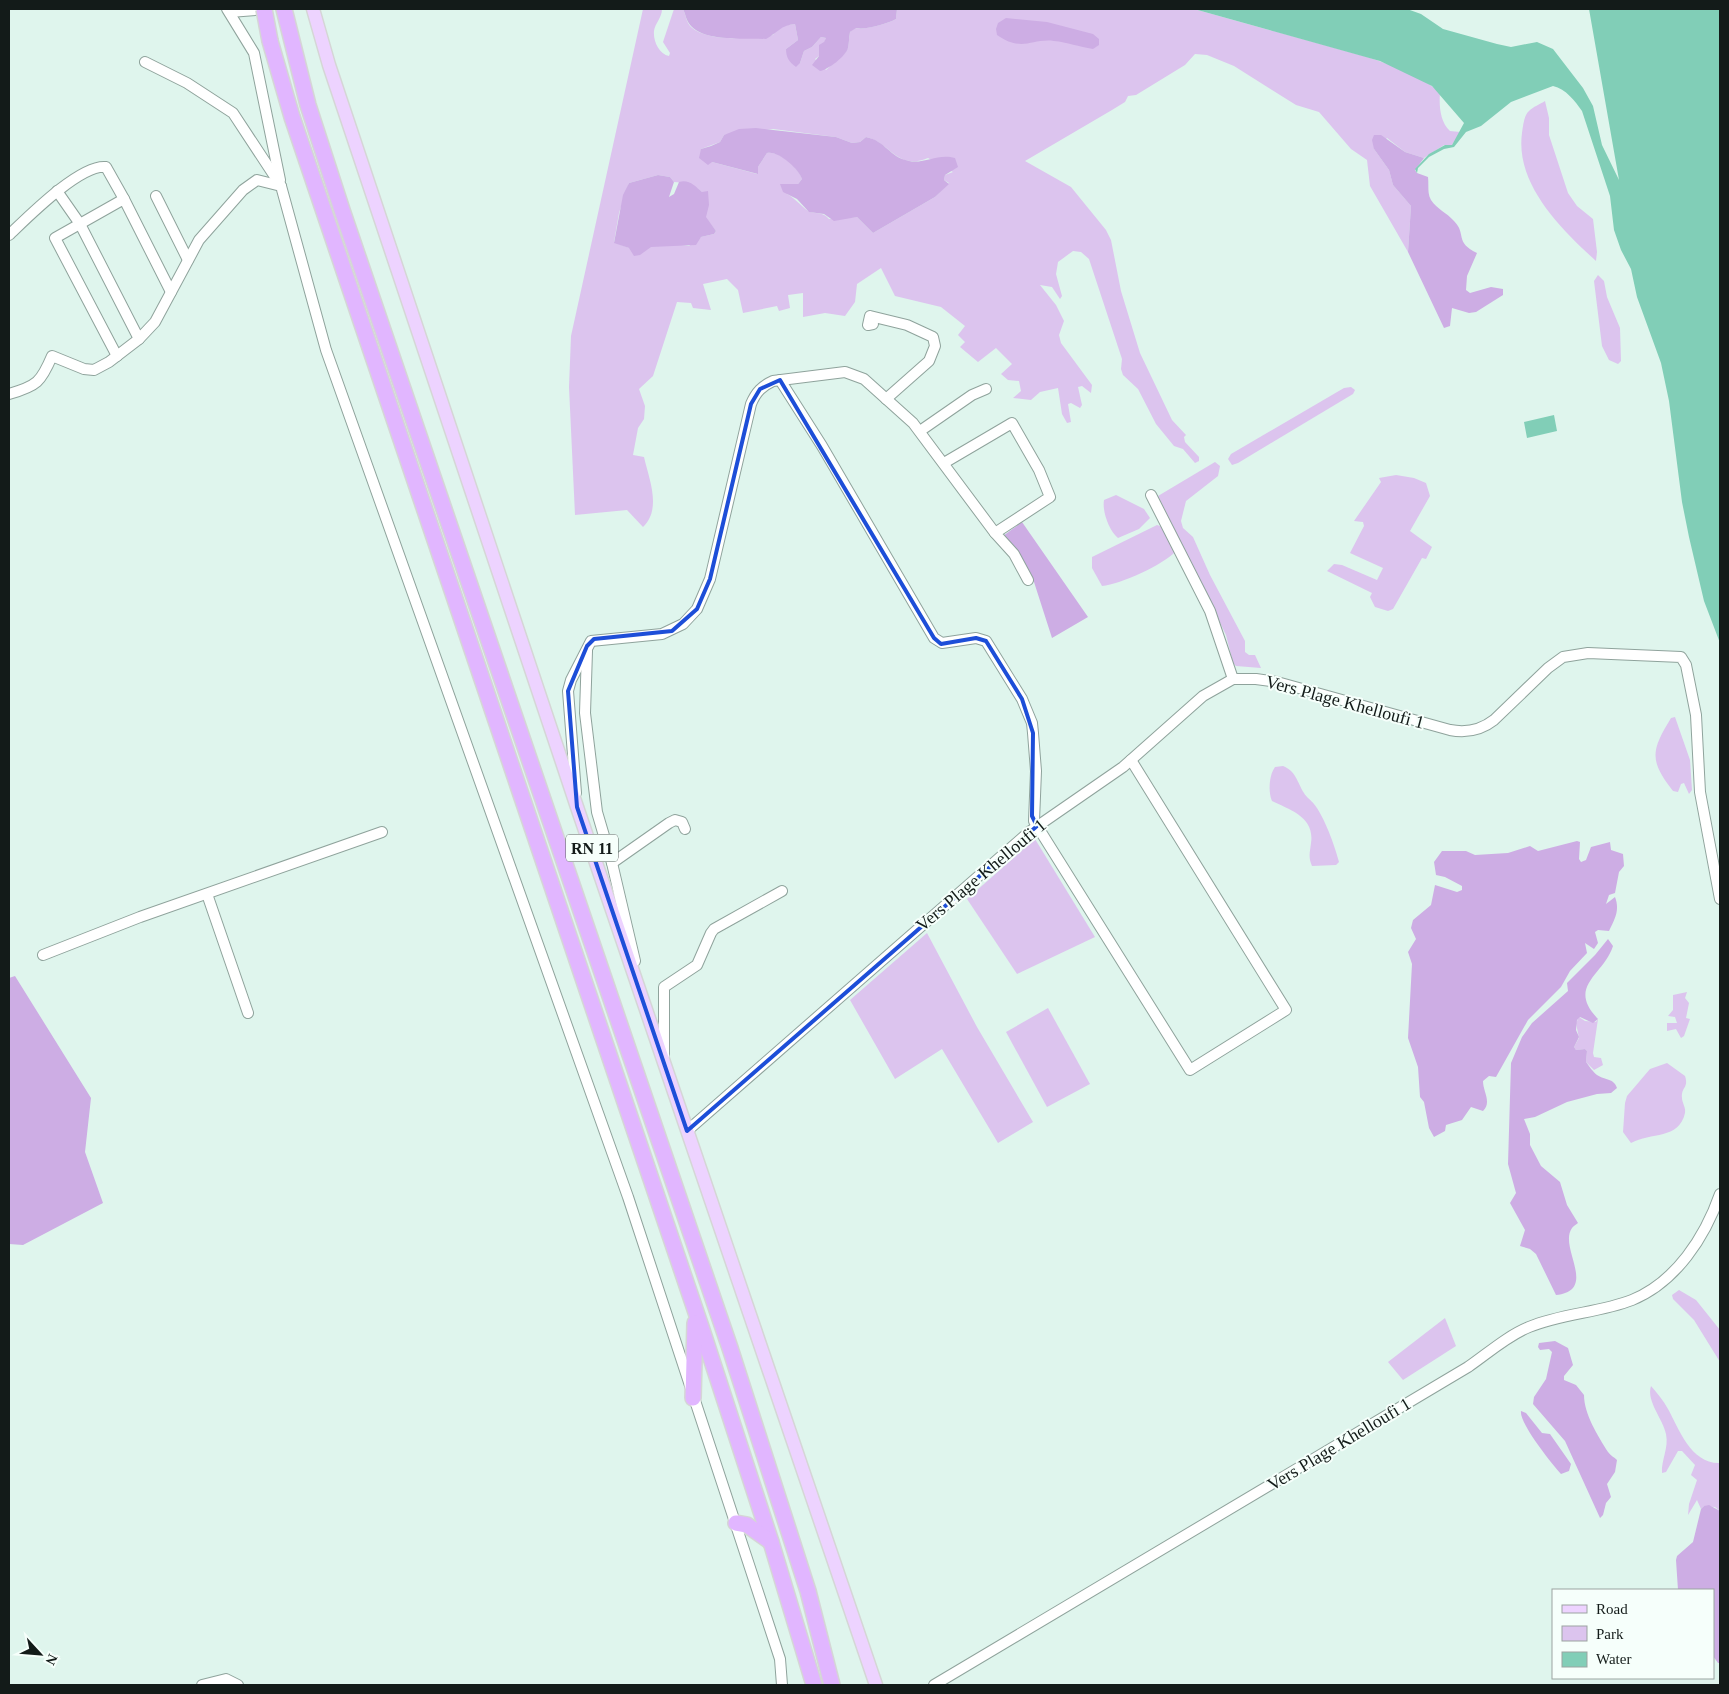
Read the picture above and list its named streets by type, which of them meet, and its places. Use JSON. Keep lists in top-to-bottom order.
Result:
{
  "streets": {
    "main road": ["RN 11"],
    "street": ["Vers Plage Khelloufi 1"]
  },
  "crossings": [
    ["Vers Plage Khelloufi 1", "RN 11"]
  ],
  "legend": ["Road", "Park", "Water"],
  "north": "bottom right"
}
